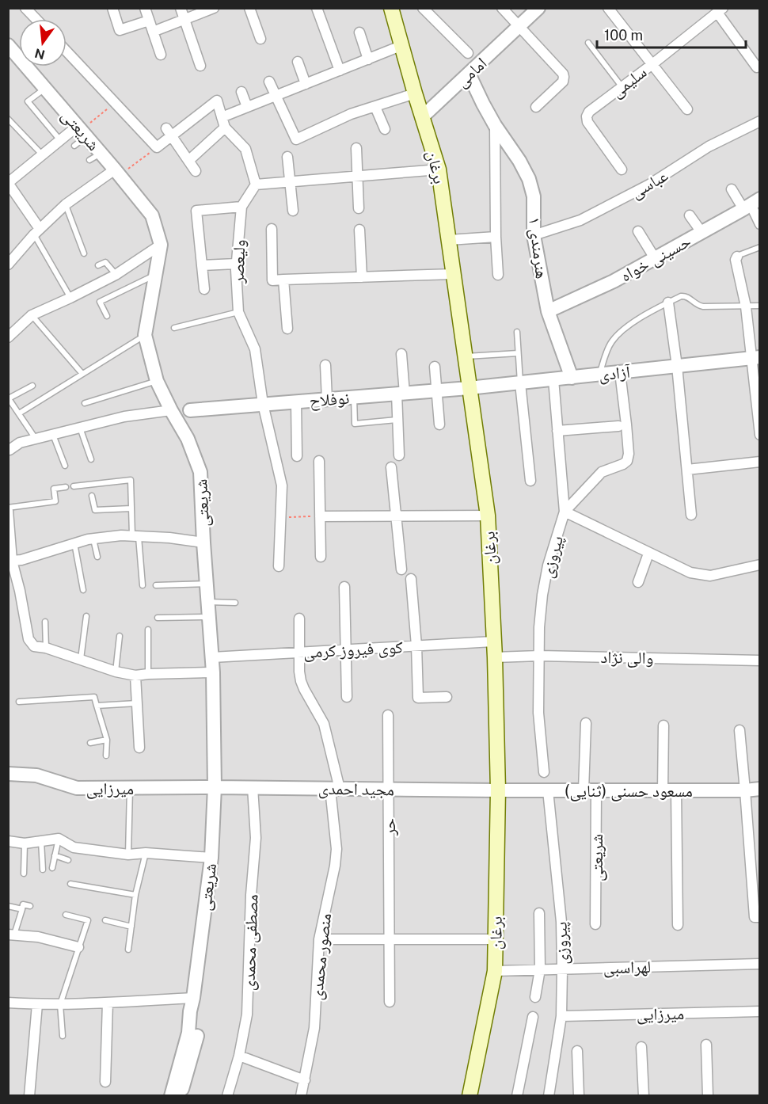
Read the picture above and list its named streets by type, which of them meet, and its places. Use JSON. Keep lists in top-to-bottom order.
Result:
{
  "streets": {
    "main road": ["برغان"],
    "street": [
      "امامی",
      "سلیمی",
      "شریعتی",
      "عباسی",
      "هنرمندی ۱",
      "حسینی خواه",
      "ولیعصر",
      "آزادی",
      "نوفلاح",
      "پیروزی",
      "کوی فیروز کرمی",
      "والی نژاد",
      "میرزایی",
      "مجید احمدی",
      "مسعود حسنی (ثنایی)",
      "حر",
      "مصطفی محمدی",
      "منصور محمدی",
      "لهراسبی"
    ]
  },
  "crossings": [
    ["امامی", "برغان"],
    ["امامی", "هنرمندی ۱"],
    ["شریعتی", "کوی فیروز کرمی"],
    ["شریعتی", "میرزایی"],
    ["شریعتی", "مجید احمدی"],
    ["شریعتی", "مسعود حسنی (ثنایی)"],
    ["برغان", "آزادی"],
    ["برغان", "نوفلاح"],
    ["برغان", "کوی فیروز کرمی"],
    ["برغان", "والی نژاد"],
    ["برغان", "مجید احمدی"],
    ["برغان", "مسعود حسنی (ثنایی)"],
    ["برغان", "لهراسبی"],
    ["عباسی", "هنرمندی ۱"],
    ["هنرمندی ۱", "حسینی خواه"],
    ["هنرمندی ۱", "آزادی"],
    ["ولیعصر", "نوفلاح"],
    ["آزادی", "نوفلاح"],
    ["پیروزی", "والی نژاد"],
    ["پیروزی", "میرزایی"],
    ["پیروزی", "مسعود حسنی (ثنایی)"],
    ["پیروزی", "لهراسبی"],
    ["کوی فیروز کرمی", "منصور محمدی"],
    ["میرزایی", "مجید احمدی"],
    ["مجید احمدی", "مسعود حسنی (ثنایی)"],
    ["مجید احمدی", "حر"],
    ["مجید احمدی", "مصطفی محمدی"],
    ["مجید احمدی", "منصور محمدی"]
  ],
  "scale_bar": "100 m",
  "north": "bottom"
}
